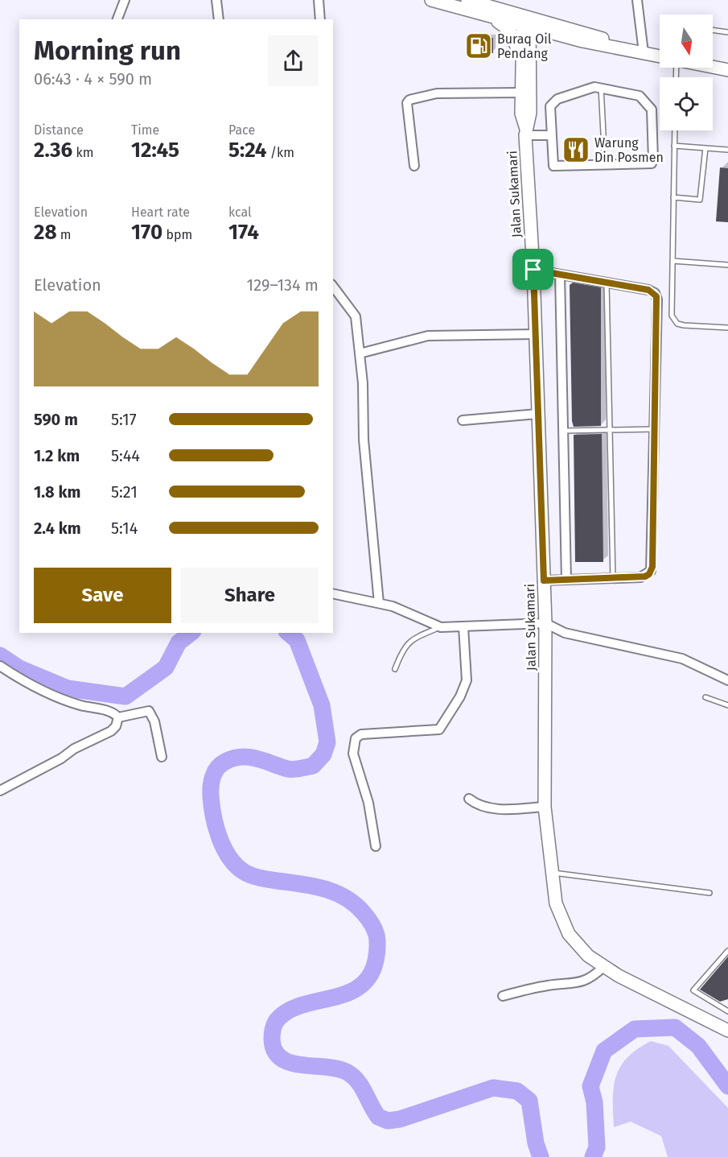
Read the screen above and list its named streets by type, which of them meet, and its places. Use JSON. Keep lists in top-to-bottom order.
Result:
{
  "streets": {
    "street": ["Jalan Sukamari"]
  },
  "places": {
    "fuel station": ["Buraq Oil Pendang"],
    "restaurant": ["Warung Din Posmen"]
  },
  "north": "bottom",
  "page": {
    "heading": ["Morning run", "06:43 · 4 × 590 m"],
    "stats": [
      ["Distance", "2.36 km"],
      ["Time", "12:45"],
      ["Pace", "5:24 /km"],
      ["Elevation", "28 m"],
      ["Heart rate", "170 bpm"],
      ["kcal", "174"]
    ],
    "chart": ["Elevation", "129–134 m"],
    "list": [
      {
        "name": "590 m",
        "note": "5:17"
      },
      {
        "name": "1.2 km",
        "note": "5:44"
      },
      {
        "name": "1.8 km",
        "note": "5:21"
      },
      {
        "name": "2.4 km",
        "note": "5:14"
      }
    ],
    "buttons": ["Save", "Share"]
  }
}
